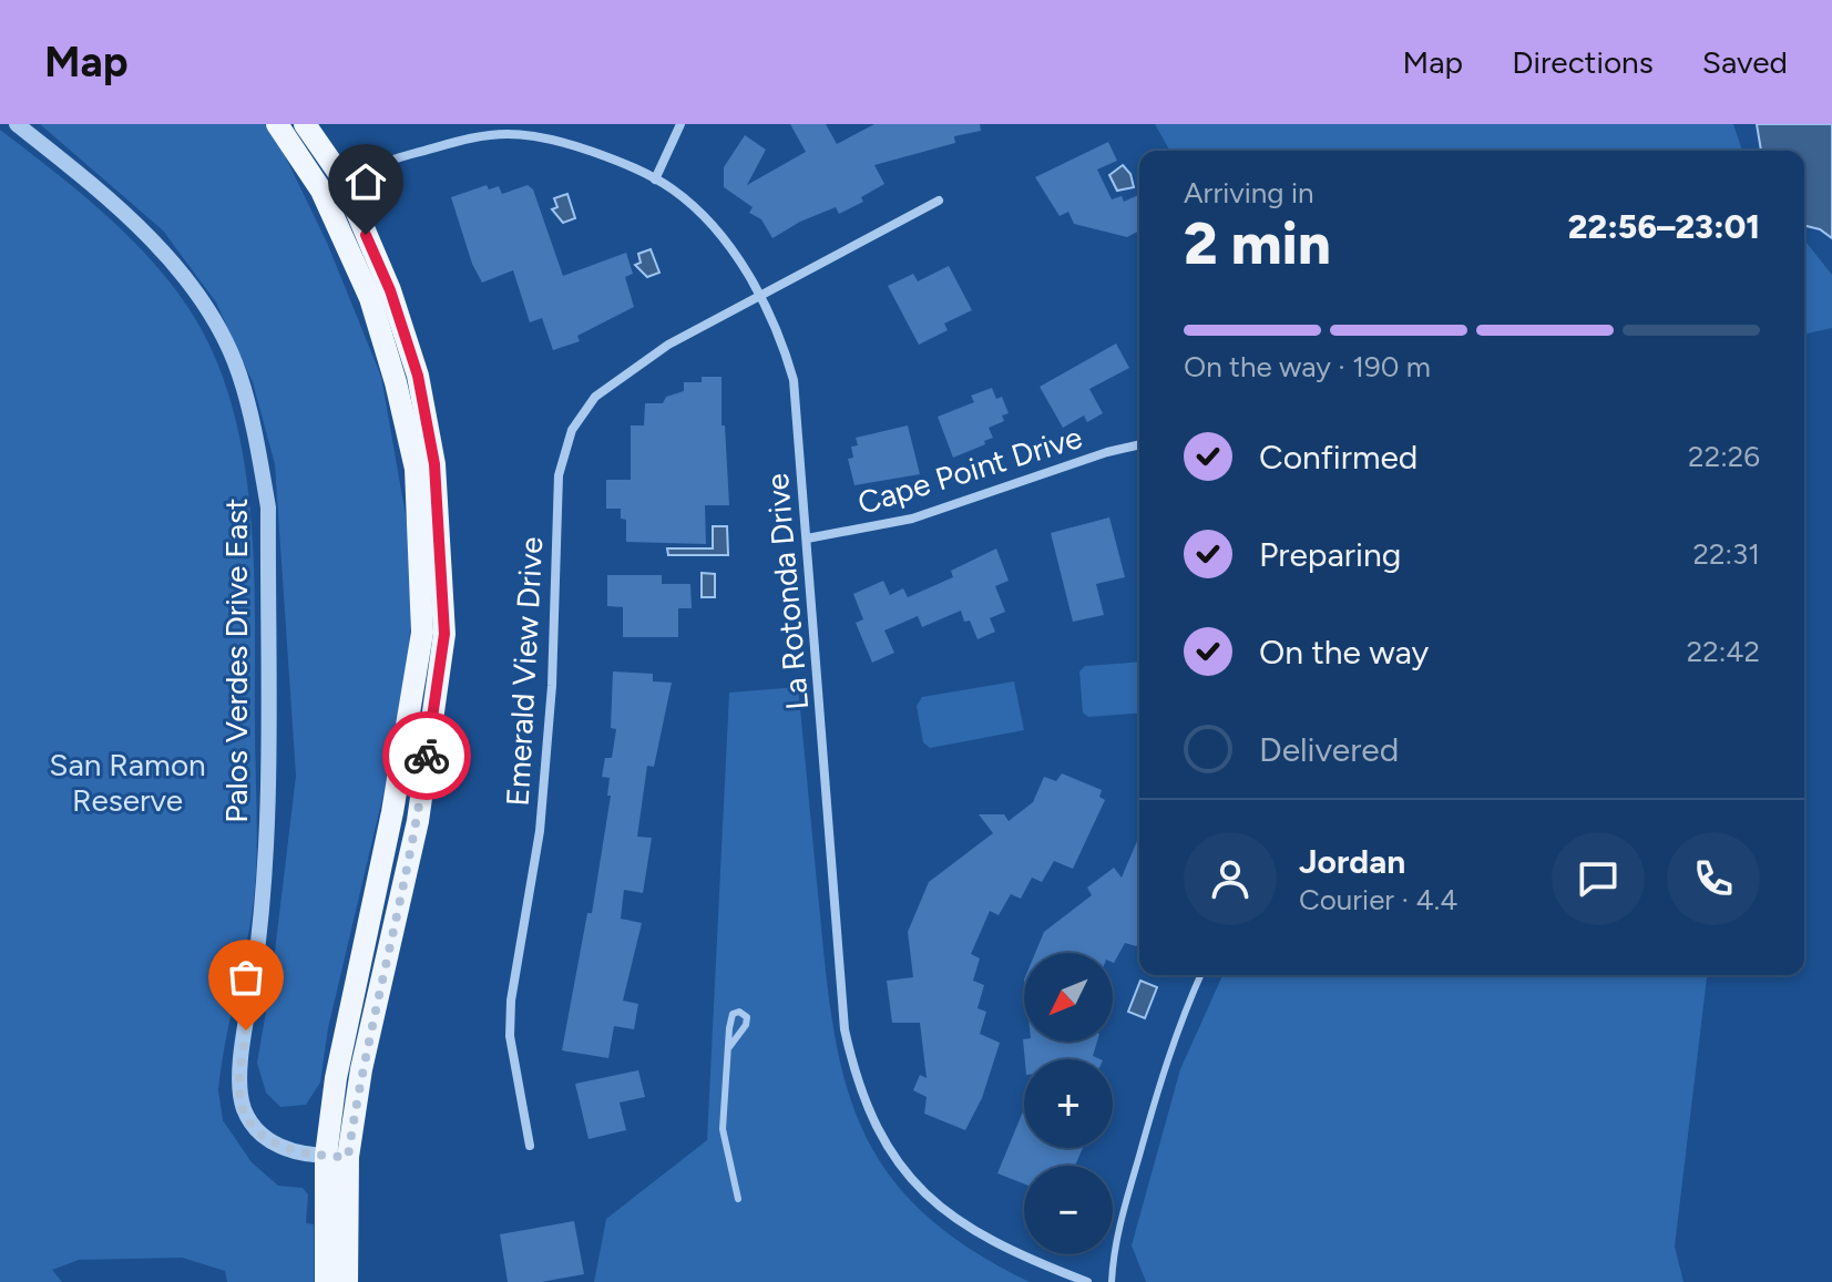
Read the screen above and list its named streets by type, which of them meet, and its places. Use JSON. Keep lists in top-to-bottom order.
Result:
{
  "streets": {
    "street": [
      "Cape Point Drive",
      "La Rotonda Drive",
      "Palos Verdes Drive East",
      "Emerald View Drive"
    ]
  },
  "crossings": [
    ["Cape Point Drive", "La Rotonda Drive"],
    ["La Rotonda Drive", "Emerald View Drive"]
  ],
  "parks": ["San Ramon Reserve"],
  "north": "bottom left",
  "page": {
    "header": "Map",
    "nav": ["Map", "Directions", "Saved"],
    "heading": ["2 min", "Arriving in", "22:56–23:01"],
    "panel": ["Jordan", "Courier · 4.4"],
    "bar": "On the way · 190 m",
    "list": [
      ["Confirmed", "22:26"],
      ["Preparing", "22:31"],
      ["On the way", "22:42"],
      "Delivered"
    ],
    "map_buttons": ["+", "−"]
  }
}
